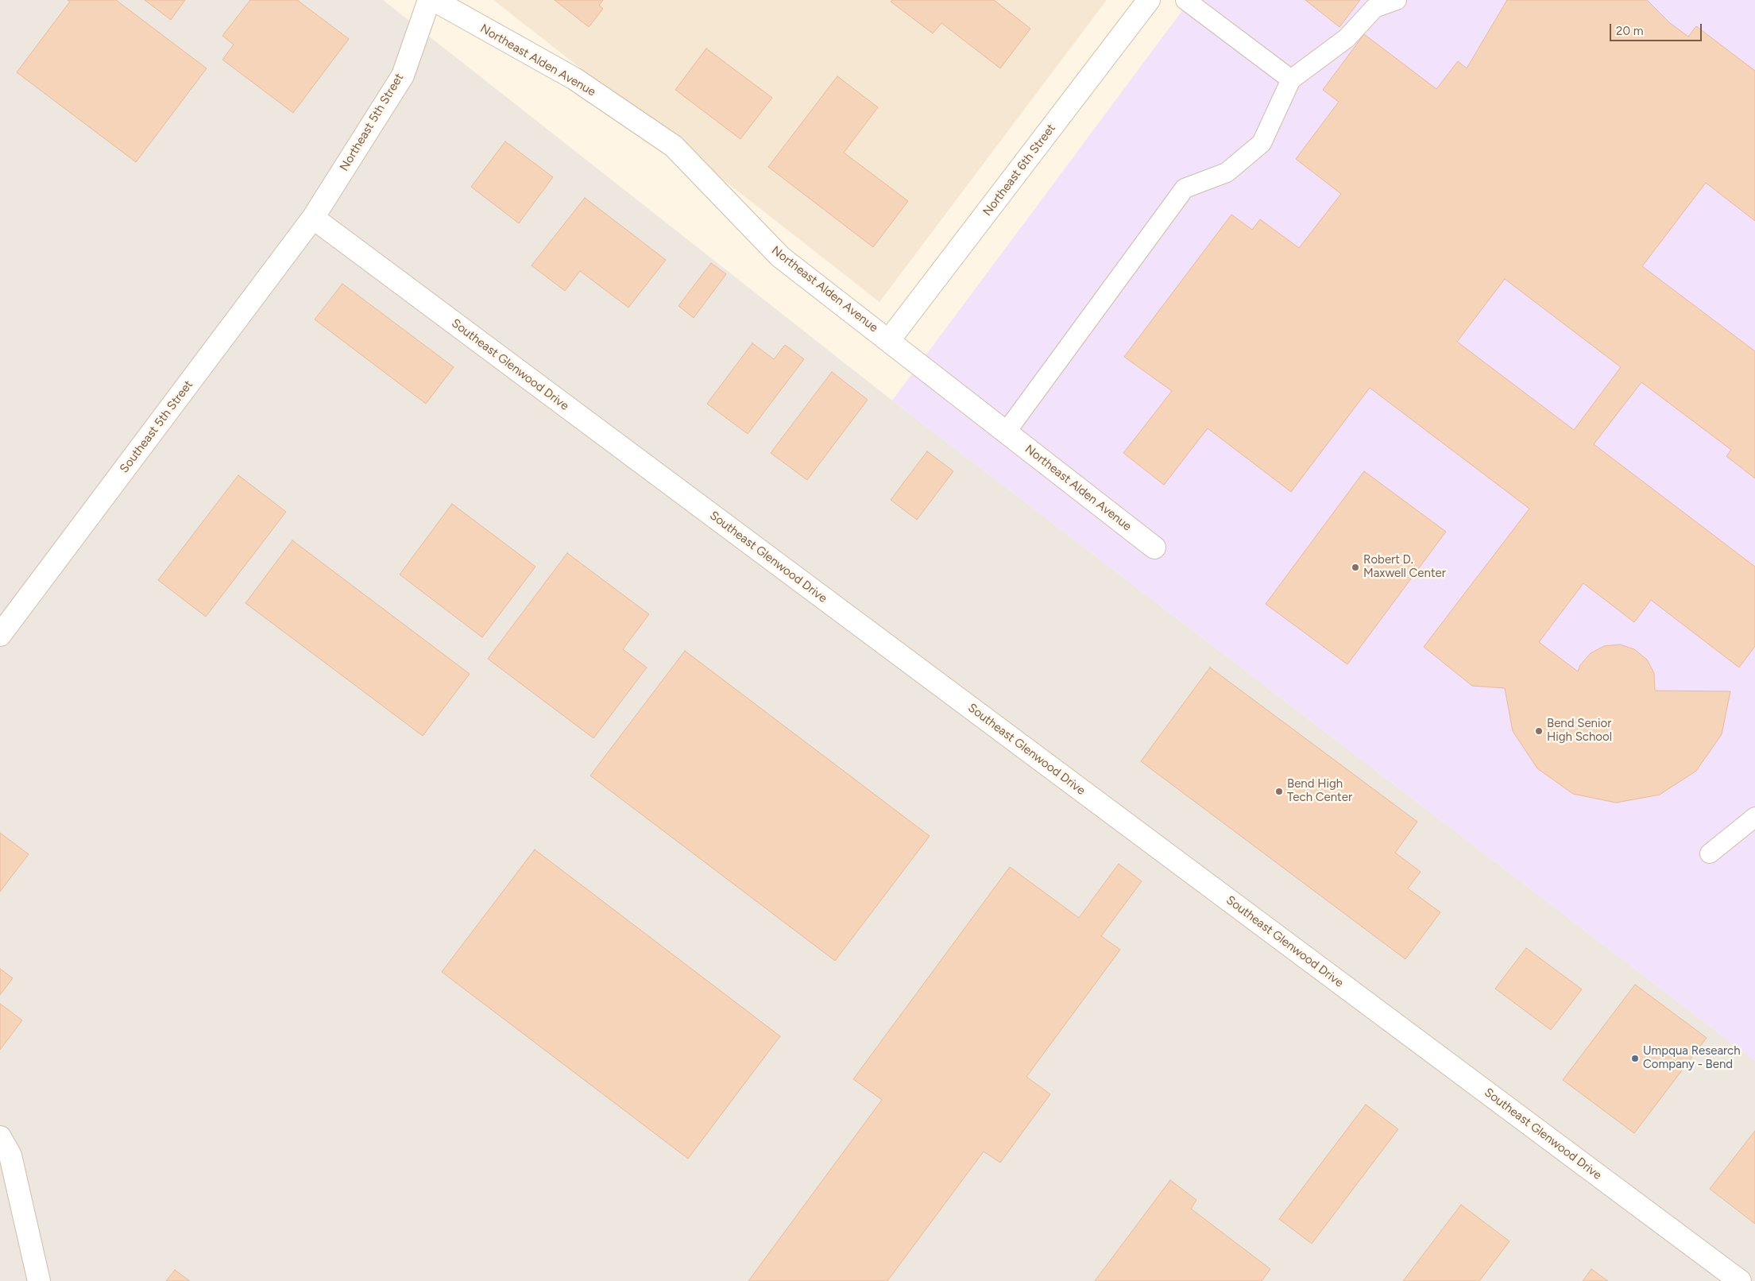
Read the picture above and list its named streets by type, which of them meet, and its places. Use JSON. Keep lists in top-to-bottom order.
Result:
{
  "streets": {
    "street": [
      "Northeast Alden Avenue",
      "Northeast 5th Street",
      "Northeast 6th Street",
      "Southeast Glenwood Drive",
      "Southeast 5th Street"
    ]
  },
  "crossings": [
    ["Northeast Alden Avenue", "Northeast 6th Street"],
    ["Northeast 5th Street", "Southeast Glenwood Drive"],
    ["Northeast 5th Street", "Southeast 5th Street"],
    ["Southeast Glenwood Drive", "Southeast 5th Street"]
  ],
  "places": [
    "Robert D. Maxwell Center",
    "Bend Senior High School",
    "Bend High Tech Center",
    "Umpqua Research Company - Bend"
  ],
  "scale_bar": "20 m"
}
